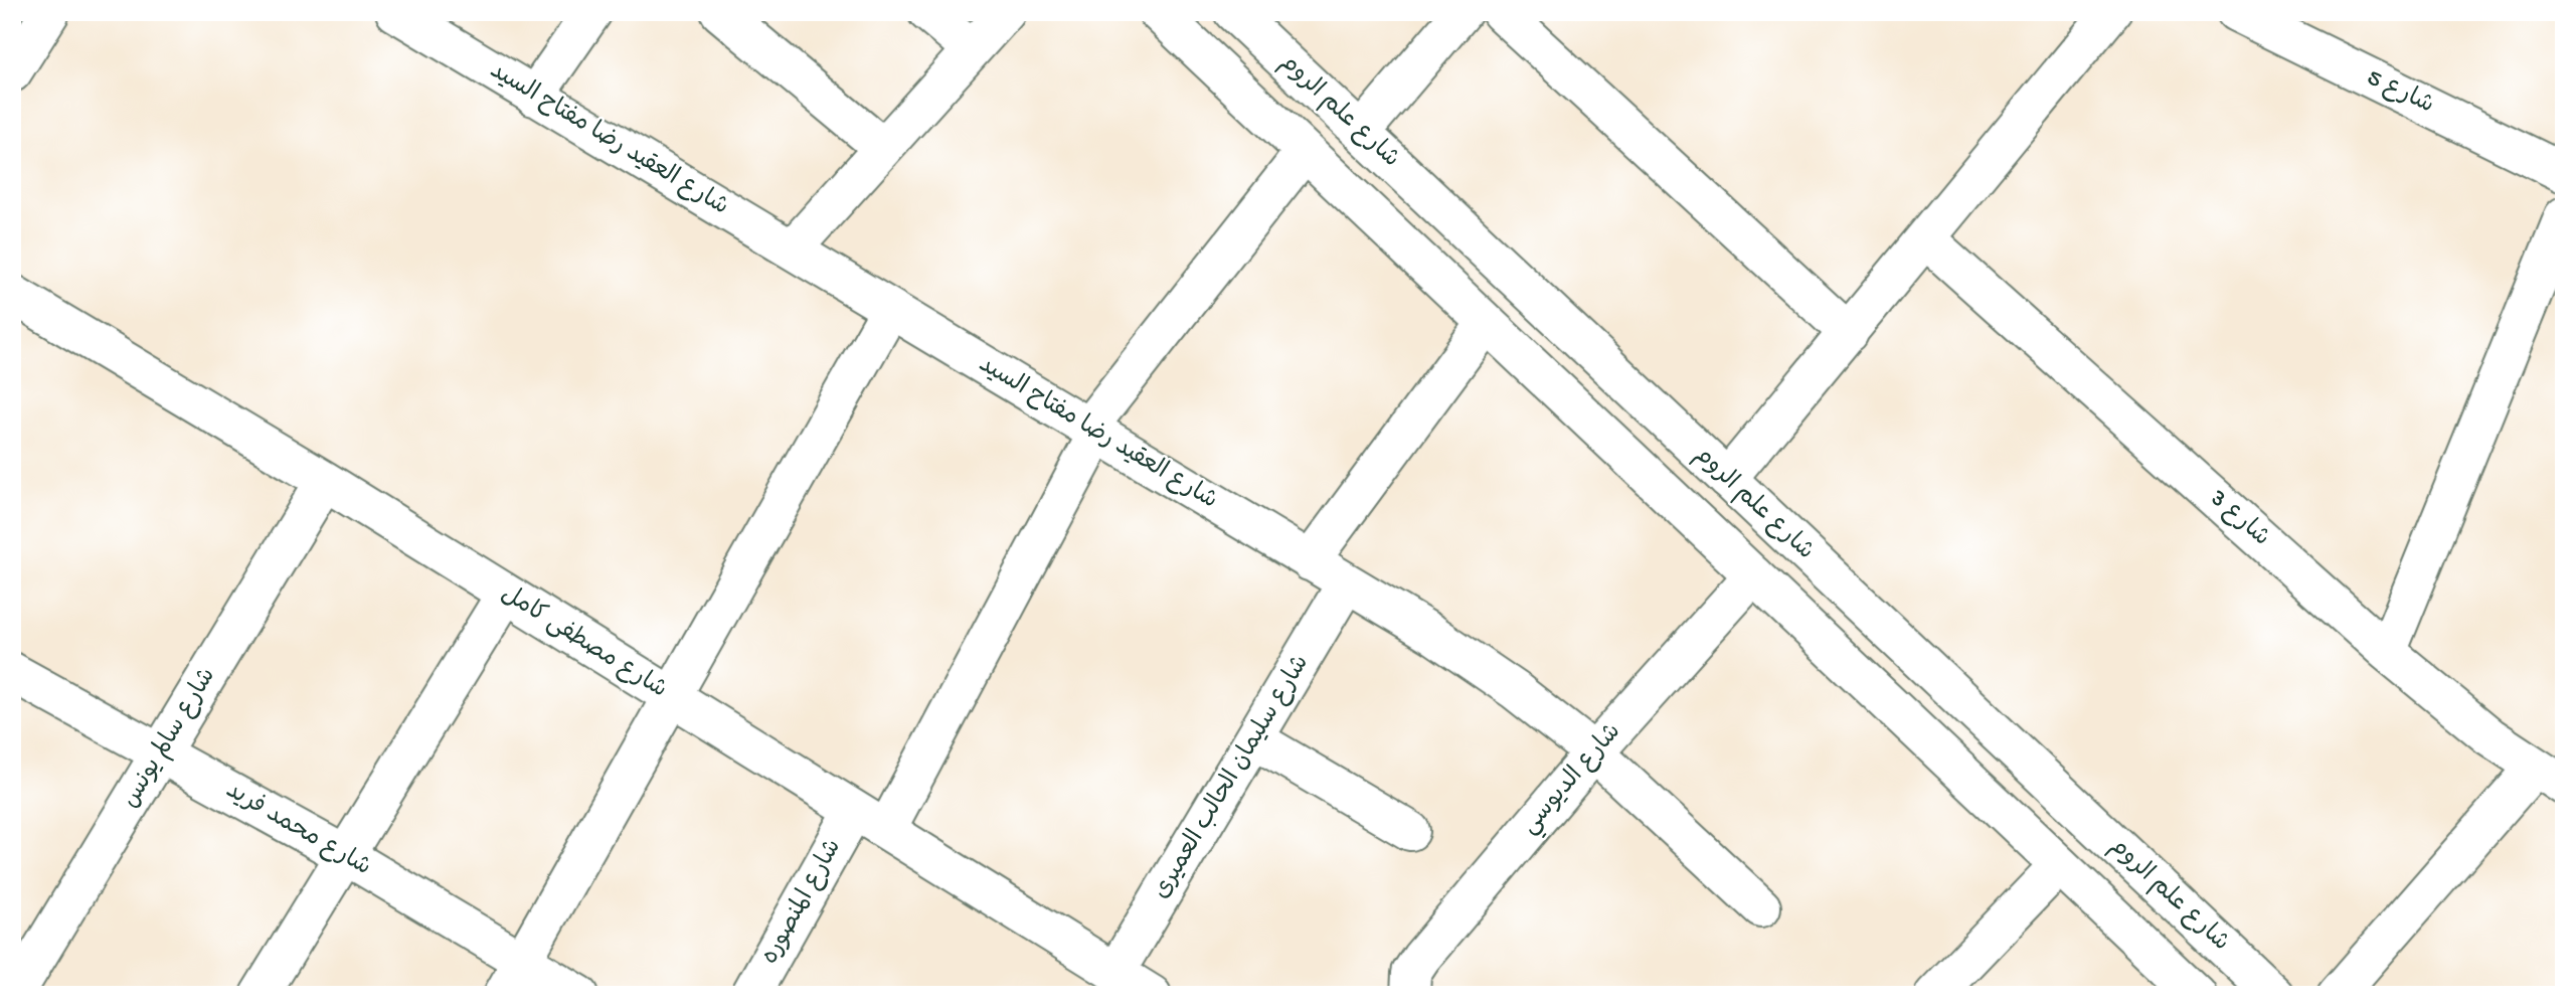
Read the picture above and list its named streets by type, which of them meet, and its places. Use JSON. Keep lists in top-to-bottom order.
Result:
{
  "streets": {
    "street": [
      "شارع 5",
      "شارع علم الروم",
      "شارع العقيد رضا مفتاح السيد",
      "شارع 3",
      "شارع مصطفى كامل",
      "شارع سالم يونس",
      "شارع سليمان الحالب العميرى",
      "شارع الديوسي",
      "شارع محمد فريد",
      "شارع المنصوره"
    ]
  },
  "crossings": [
    ["شارع علم الروم", "شارع الديوسي"],
    ["شارع العقيد رضا مفتاح السيد", "شارع سليمان الحالب العميرى"],
    ["شارع العقيد رضا مفتاح السيد", "شارع الديوسي"],
    ["شارع مصطفى كامل", "شارع سالم يونس"],
    ["شارع مصطفى كامل", "شارع سليمان الحالب العميرى"],
    ["شارع مصطفى كامل", "شارع المنصوره"],
    ["شارع سالم يونس", "شارع محمد فريد"]
  ]
}
